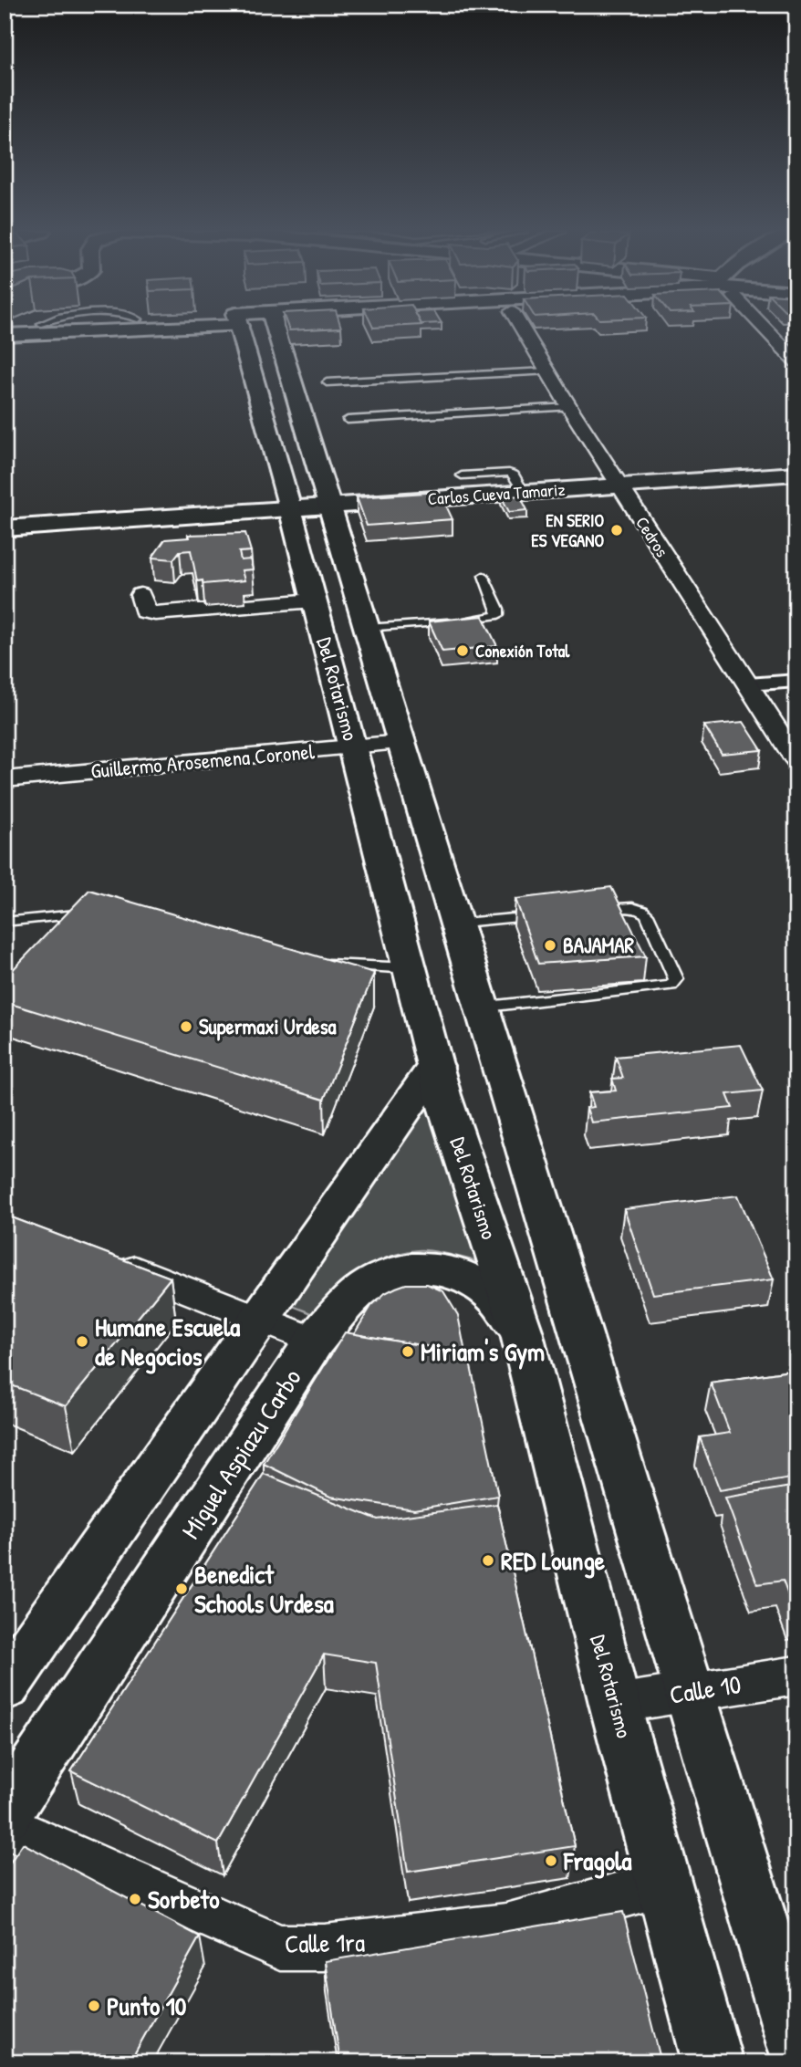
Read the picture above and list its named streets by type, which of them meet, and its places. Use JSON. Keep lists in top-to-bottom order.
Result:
{
  "streets": {
    "main road": ["Carlos Cueva Tamariz", "Del Rotarismo", "Miguel Aspiazu Carbo"],
    "street": [
      "Cedros",
      "Guillermo Arosemena Coronel",
      "Calle 10",
      "Calle 1ra"
    ]
  },
  "crossings": [
    ["Carlos Cueva Tamariz", "Cedros"],
    ["Carlos Cueva Tamariz", "Del Rotarismo"],
    ["Del Rotarismo", "Guillermo Arosemena Coronel"],
    ["Del Rotarismo", "Miguel Aspiazu Carbo"],
    ["Del Rotarismo", "Calle 10"],
    ["Del Rotarismo", "Calle 1ra"]
  ],
  "places": [
    "EN SERIO ES VEGANO",
    "Conexión Total",
    "BAJAMAR",
    "Supermaxi Urdesa",
    "Humane Escuela de Negocios",
    "Miriam's Gym",
    "RED Lounge",
    "Benedict Schools Urdesa",
    "Fragola",
    "Sorbeto",
    "Punto 10"
  ]
}
